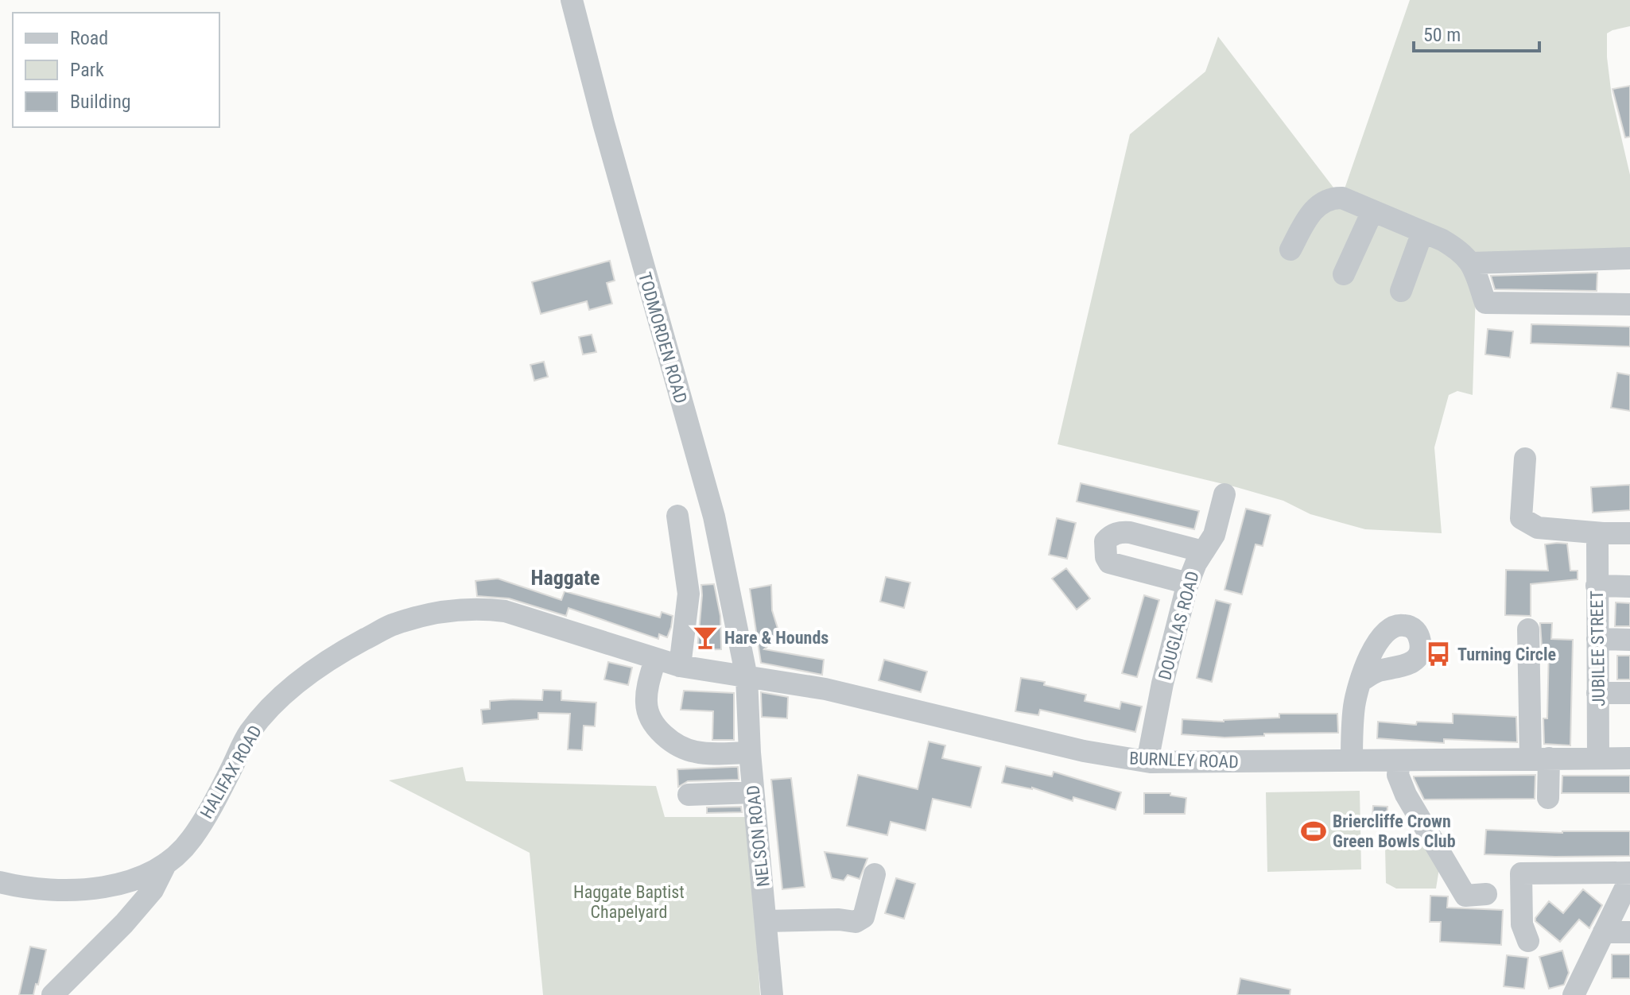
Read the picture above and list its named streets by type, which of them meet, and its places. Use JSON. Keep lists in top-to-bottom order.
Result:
{
  "streets": {
    "street": [
      "TODMORDEN ROAD",
      "DOUGLAS ROAD",
      "JUBILEE STREET",
      "BURNLEY ROAD",
      "HALIFAX ROAD",
      "NELSON ROAD"
    ]
  },
  "crossings": [
    ["TODMORDEN ROAD", "BURNLEY ROAD"],
    ["TODMORDEN ROAD", "HALIFAX ROAD"],
    ["TODMORDEN ROAD", "NELSON ROAD"],
    ["DOUGLAS ROAD", "BURNLEY ROAD"],
    ["JUBILEE STREET", "BURNLEY ROAD"],
    ["BURNLEY ROAD", "HALIFAX ROAD"],
    ["BURNLEY ROAD", "NELSON ROAD"],
    ["HALIFAX ROAD", "NELSON ROAD"]
  ],
  "districts": ["Haggate"],
  "parks": ["Haggate Baptist Chapelyard"],
  "places": {
    "bar": ["Hare & Hounds"],
    "bus stop": ["Turning Circle"],
    "sports": ["Briercliffe Crown Green Bowls Club"]
  },
  "legend": ["Road", "Park", "Building"],
  "scale_bar": "50 m"
}
